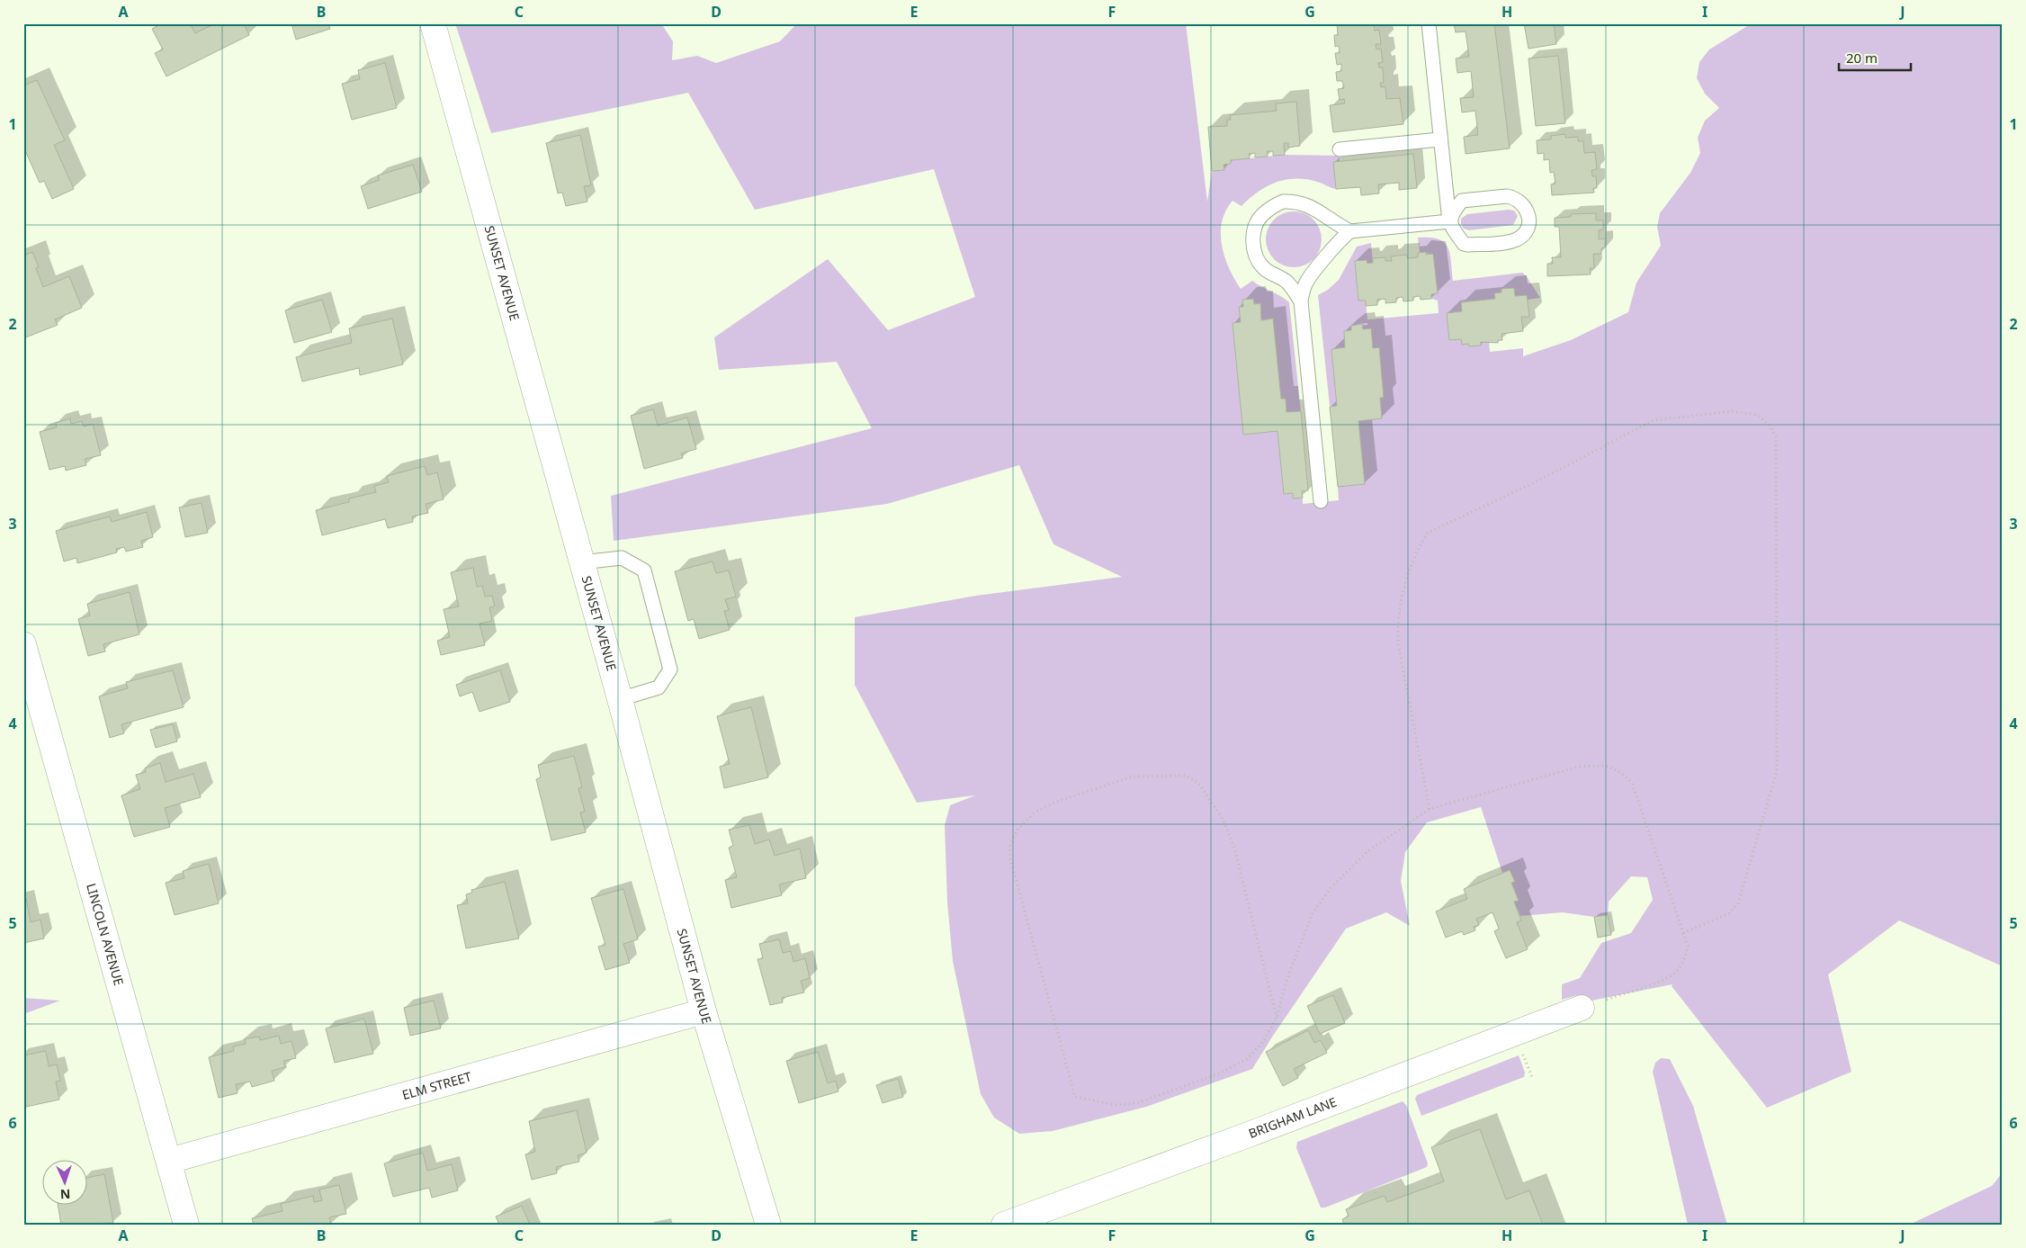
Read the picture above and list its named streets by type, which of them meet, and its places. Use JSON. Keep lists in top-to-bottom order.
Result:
{
  "streets": {
    "street": [
      "SUNSET AVENUE",
      "LINCOLN AVENUE",
      "ELM STREET",
      "BRIGHAM LANE"
    ]
  },
  "crossings": [
    ["SUNSET AVENUE", "ELM STREET"],
    ["LINCOLN AVENUE", "ELM STREET"]
  ],
  "scale_bar": "20 m",
  "north": "bottom",
  "grid": {
    "columns": [
      "A",
      "B",
      "C",
      "D",
      "E",
      "F",
      "G",
      "H",
      "I",
      "J"
    ],
    "rows": [
      "1",
      "2",
      "3",
      "4",
      "5",
      "6"
    ]
  }
}
